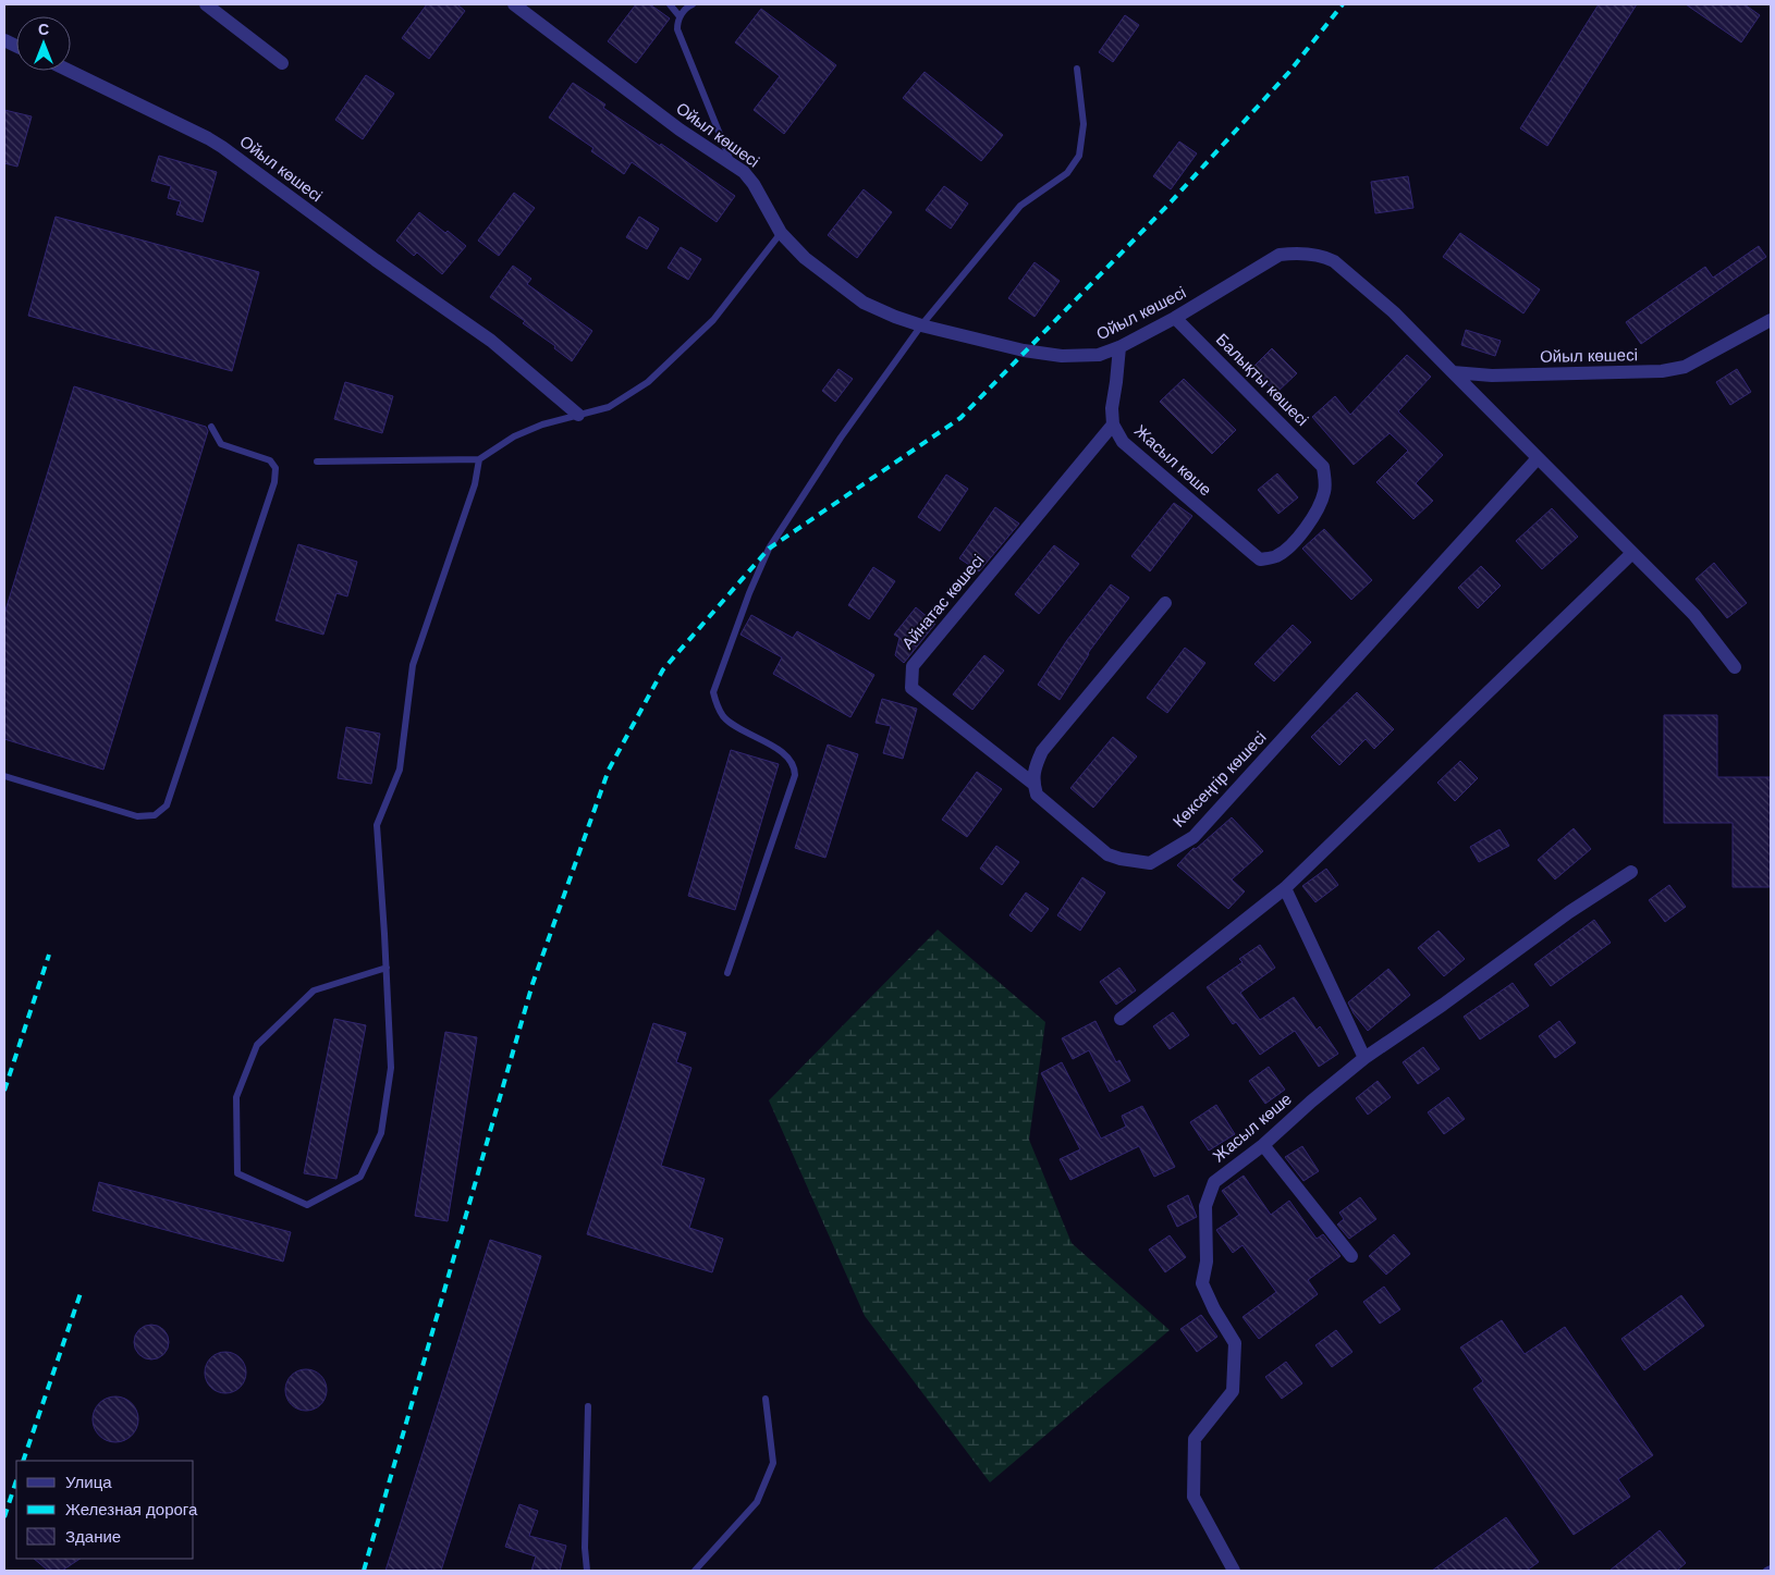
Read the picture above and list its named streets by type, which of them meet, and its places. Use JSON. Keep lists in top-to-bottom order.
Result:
{
  "streets": {
    "street": [
      "Ойыл көшесі",
      "Балықты көшесі",
      "Жасыл көше",
      "Айнатас көшесі",
      "Көксеңгір көшесі"
    ]
  },
  "crossings": [
    ["Ойыл көшесі", "Балықты көшесі"],
    ["Ойыл көшесі", "Жасыл көше"],
    ["Балықты көшесі", "Жасыл көше"],
    ["Жасыл көше", "Айнатас көшесі"],
    ["Айнатас көшесі", "Көксеңгір көшесі"]
  ],
  "legend": ["Улица", "Железная дорога", "Здание"],
  "north": "top"
}
